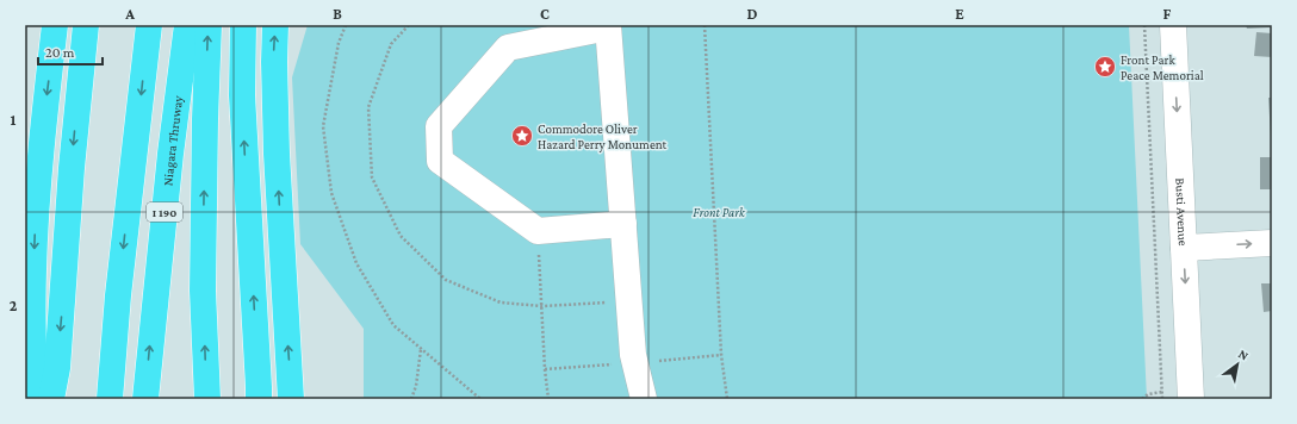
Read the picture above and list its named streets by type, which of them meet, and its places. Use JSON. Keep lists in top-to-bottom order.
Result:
{
  "streets": {
    "highway": ["Niagara Thruway", "I 190"],
    "street": ["Busti Avenue"]
  },
  "one_way": ["Busti Avenue"],
  "parks": ["Front Park"],
  "places": {
    "place": ["Front Park Peace Memorial", "Commodore Oliver Hazard Perry Monument"]
  },
  "scale_bar": "20 m",
  "north": "top right",
  "grid": {
    "columns": [
      "A",
      "B",
      "C",
      "D",
      "E",
      "F"
    ],
    "rows": ["1", "2"]
  }
}
